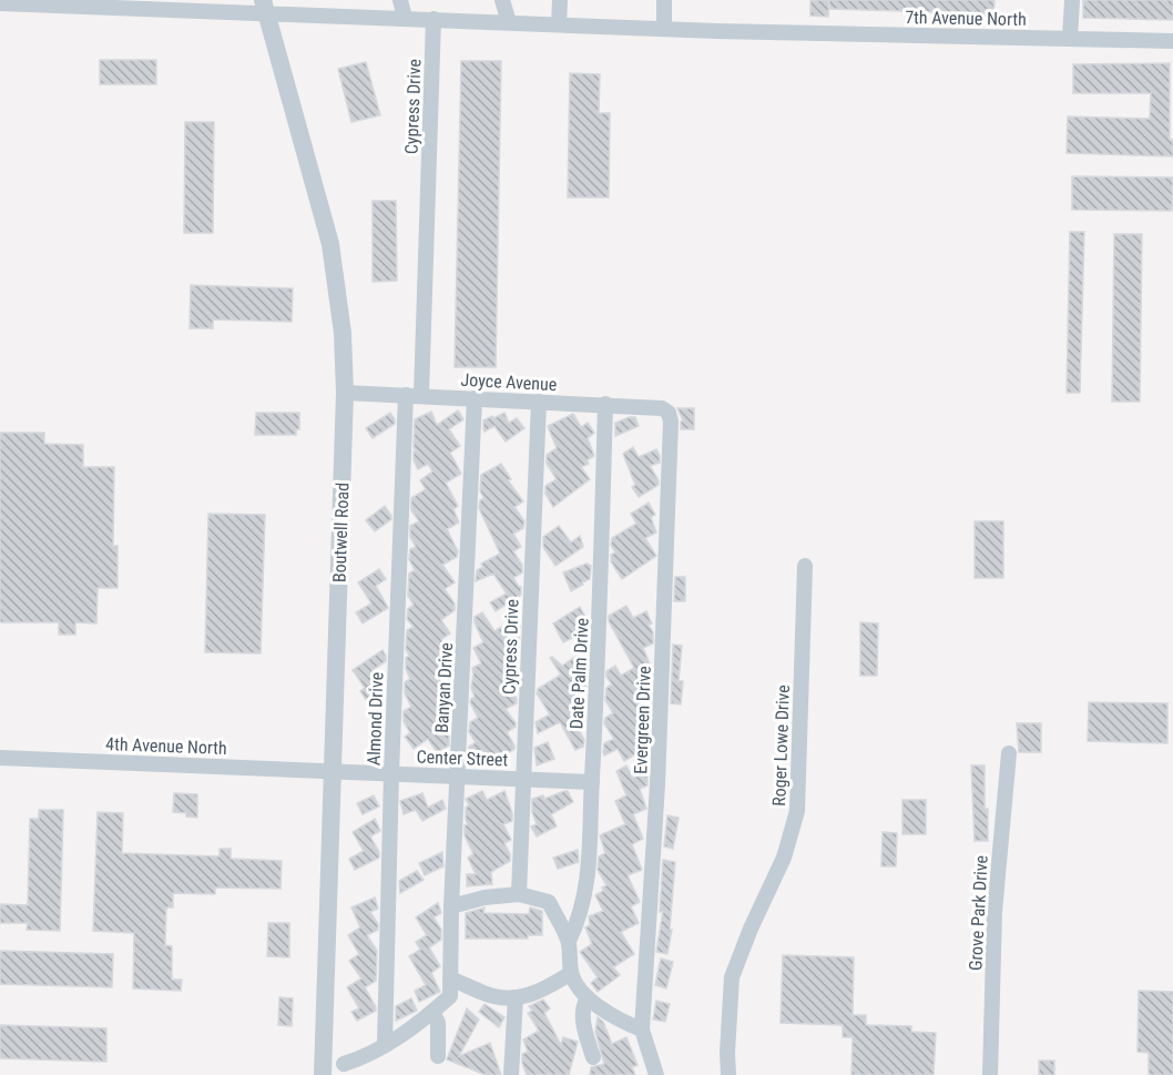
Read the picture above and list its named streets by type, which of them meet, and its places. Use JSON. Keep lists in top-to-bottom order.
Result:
{
  "streets": {
    "street": [
      "7th Avenue North",
      "Cypress Drive",
      "Joyce Avenue",
      "Boutwell Road",
      "Date Palm Drive",
      "Banyan Drive",
      "Almond Drive",
      "Evergreen Drive",
      "4th Avenue North",
      "Roger Lowe Drive",
      "Center Street",
      "Grove Park Drive"
    ]
  },
  "crossings": [
    ["7th Avenue North", "Cypress Drive"],
    ["7th Avenue North", "Boutwell Road"],
    ["Cypress Drive", "Joyce Avenue"],
    ["Cypress Drive", "Date Palm Drive"],
    ["Cypress Drive", "Banyan Drive"],
    ["Cypress Drive", "Almond Drive"],
    ["Cypress Drive", "Center Street"],
    ["Joyce Avenue", "Boutwell Road"],
    ["Joyce Avenue", "Date Palm Drive"],
    ["Joyce Avenue", "Banyan Drive"],
    ["Joyce Avenue", "Almond Drive"],
    ["Joyce Avenue", "Evergreen Drive"],
    ["Boutwell Road", "4th Avenue North"],
    ["Boutwell Road", "Center Street"],
    ["Date Palm Drive", "Banyan Drive"],
    ["Date Palm Drive", "Center Street"],
    ["Banyan Drive", "Center Street"],
    ["Almond Drive", "Center Street"],
    ["4th Avenue North", "Center Street"]
  ]
}
